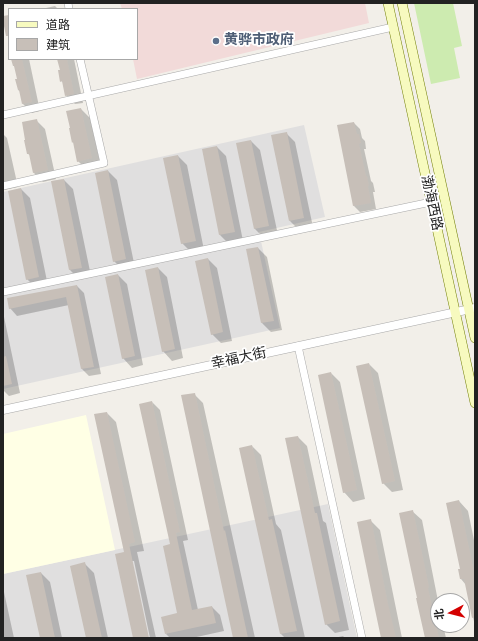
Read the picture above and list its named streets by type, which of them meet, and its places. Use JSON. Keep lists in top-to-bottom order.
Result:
{
  "streets": {
    "main road": ["渤海西路"],
    "street": ["幸福大街"]
  },
  "crossings": [
    ["渤海西路", "幸福大街"]
  ],
  "places": ["黄骅市政府"],
  "legend": ["道路", "建筑"],
  "north": "left"
}
